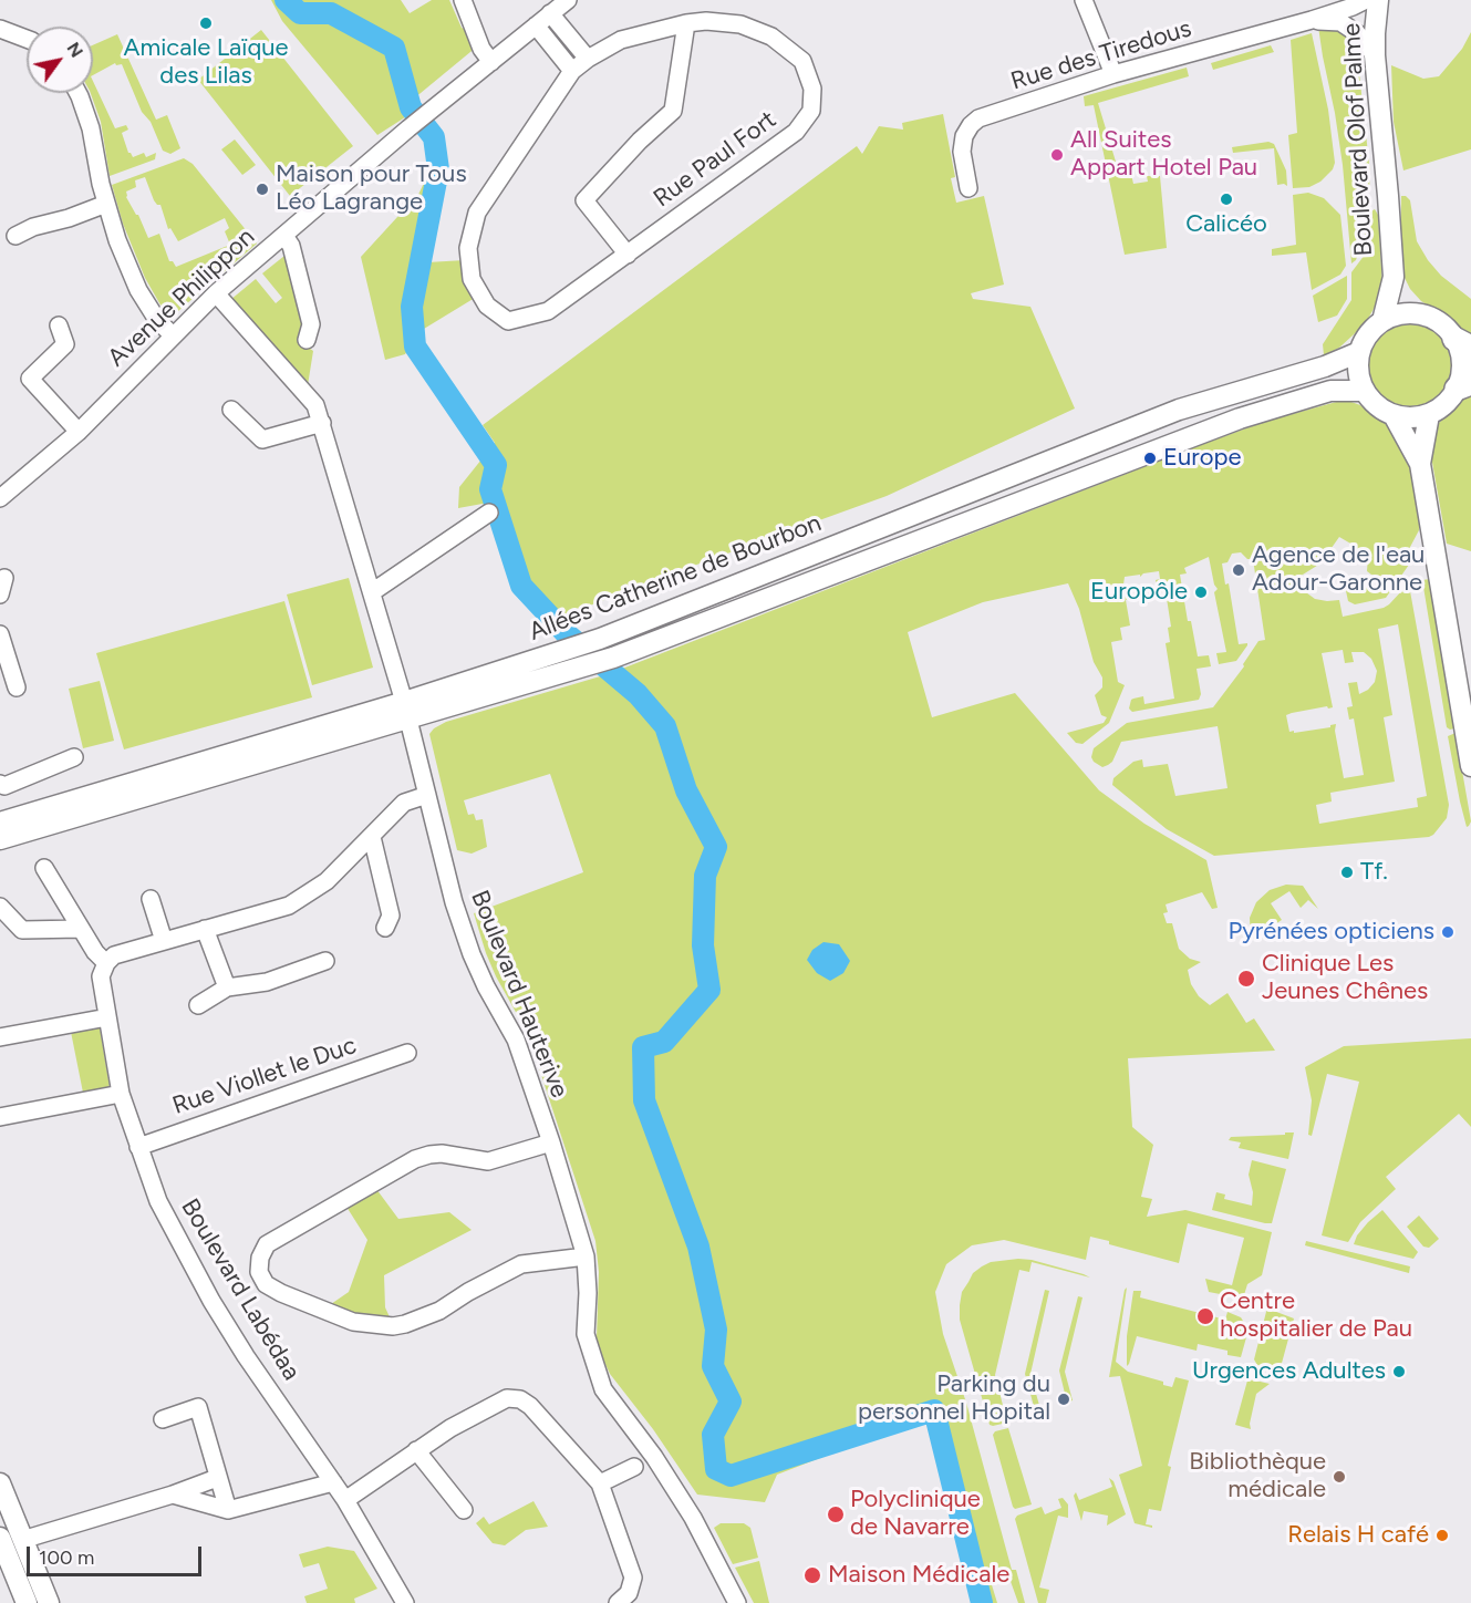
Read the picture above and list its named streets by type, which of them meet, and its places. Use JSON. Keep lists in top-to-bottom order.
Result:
{
  "streets": {
    "main road": ["Boulevard Olof Palme", "Allées Catherine de Bourbon"],
    "street": [
      "Rue des Tiredous",
      "Rue Paul Fort",
      "Avenue Philippon",
      "Boulevard Hauterive",
      "Rue Viollet le Duc",
      "Boulevard Labédaa"
    ]
  },
  "crossings": [
    ["Rue des Tiredous", "Boulevard Olof Palme"],
    ["Boulevard Olof Palme", "Allées Catherine de Bourbon"],
    ["Avenue Philippon", "Boulevard Hauterive"],
    ["Allées Catherine de Bourbon", "Boulevard Hauterive"],
    ["Rue Viollet le Duc", "Boulevard Labédaa"]
  ],
  "places": [
    "Amicale Laïque des Lilas",
    "All Suites Appart Hotel Pau",
    "Maison pour Tous Léo Lagrange",
    "Calicéo",
    "Europe",
    "Agence de l'eau Adour-Garonne",
    "Europôle",
    "Tf.",
    "Pyrénées opticiens",
    "Clinique Les Jeunes Chênes",
    "Centre hospitalier de Pau",
    "Urgences Adultes",
    "Parking du personnel Hopital",
    "Bibliothèque médicale",
    "Polyclinique de Navarre",
    "Relais H café",
    "Maison Médicale"
  ],
  "scale_bar": "100 m",
  "north": "top right"
}
